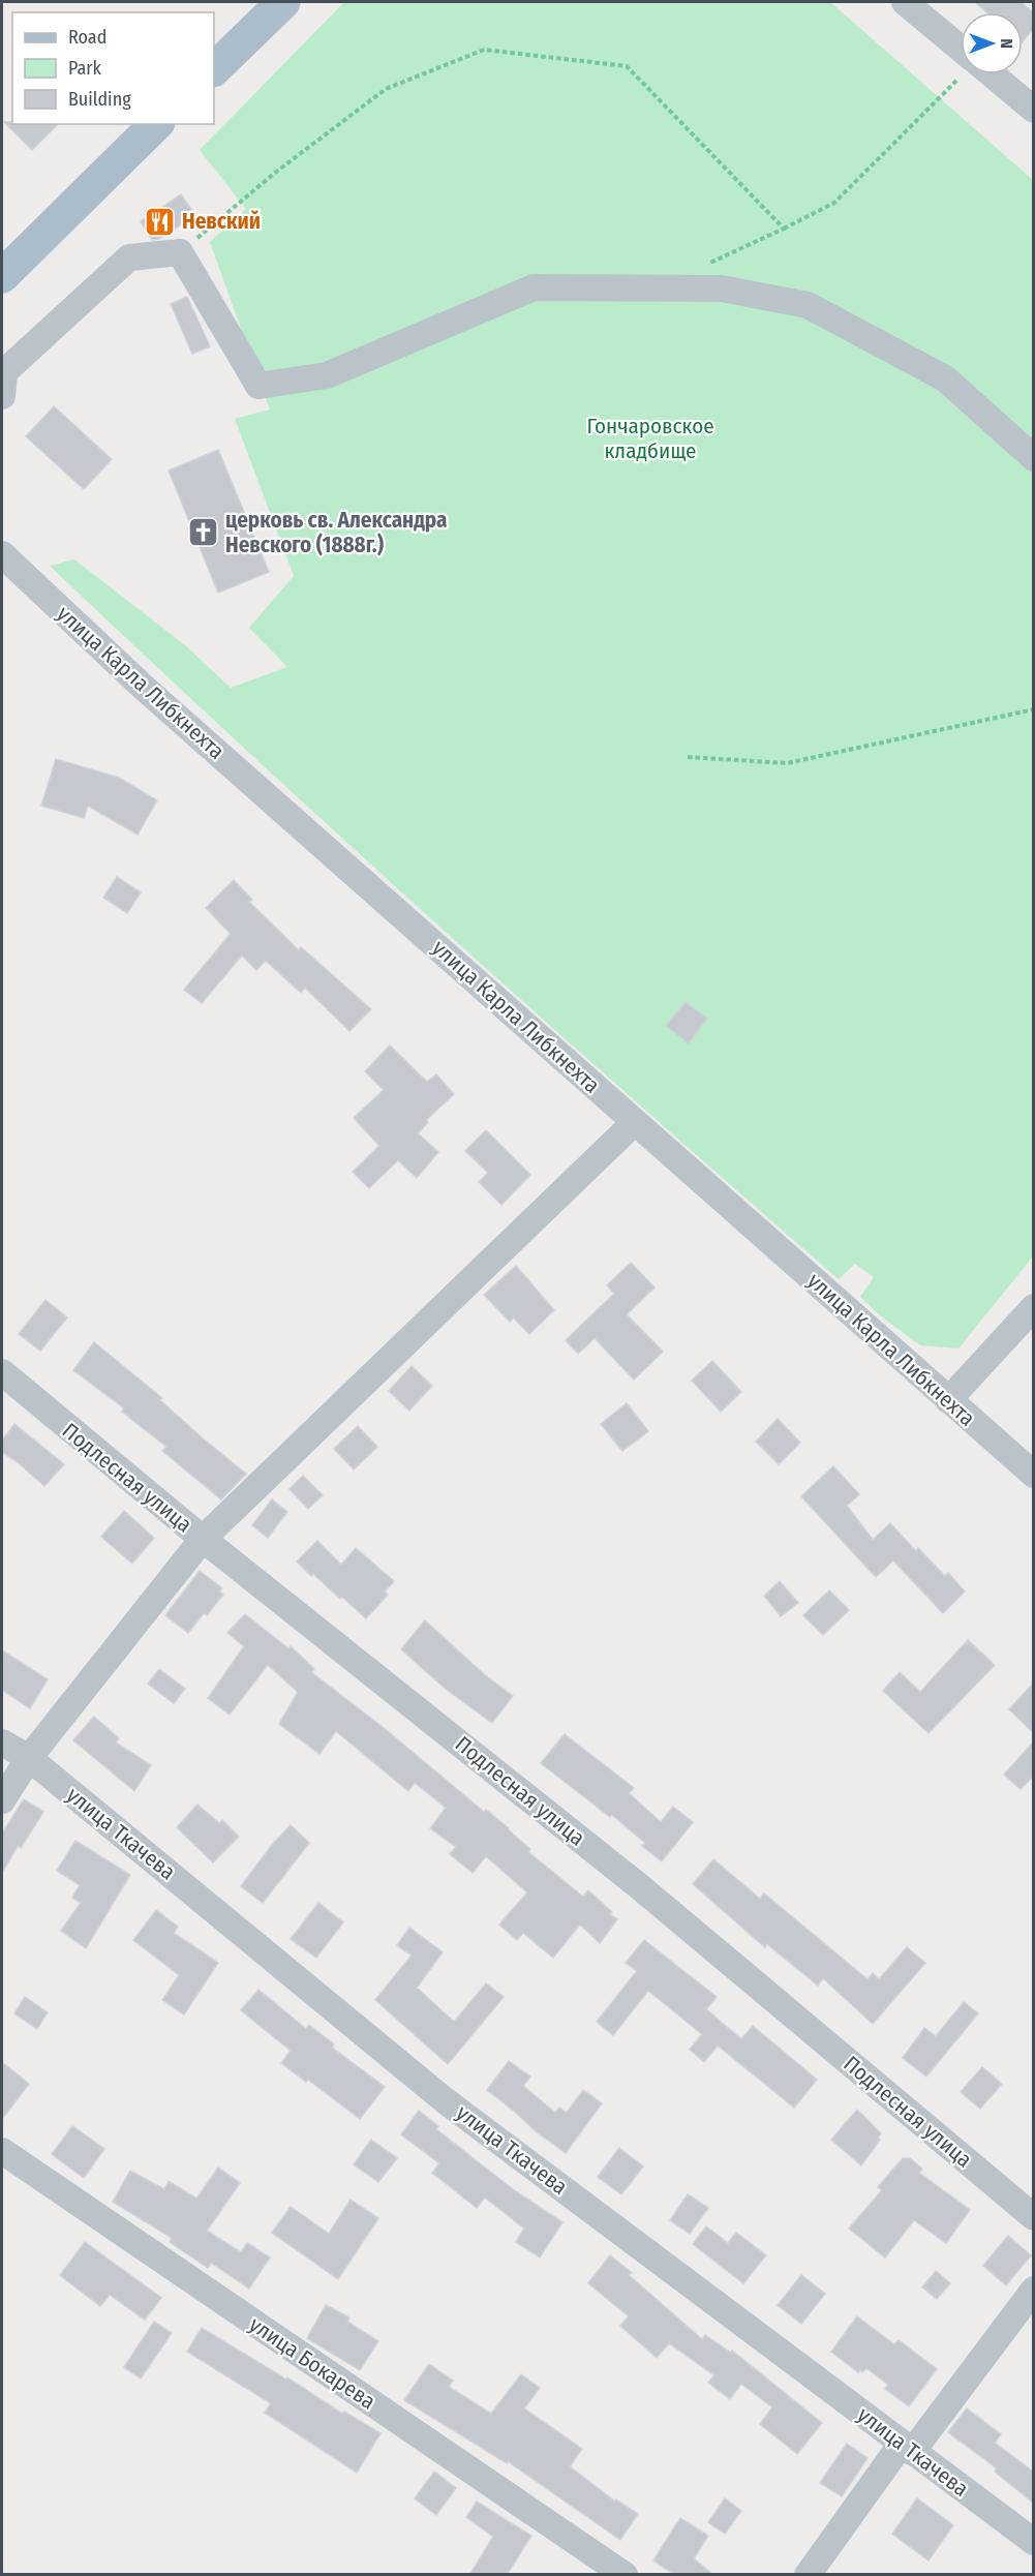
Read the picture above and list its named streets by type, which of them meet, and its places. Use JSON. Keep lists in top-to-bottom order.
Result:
{
  "streets": {
    "street": [
      "улица Карла Либкнехта",
      "Подлесная улица",
      "улица Ткачева",
      "улица Бокарева"
    ]
  },
  "parks": ["Гончаровское кладбище"],
  "places": {
    "restaurant": ["Невский"],
    "church": ["церковь св. Александра Невского (1888г.)"]
  },
  "legend": ["Road", "Park", "Building"],
  "north": "right"
}
